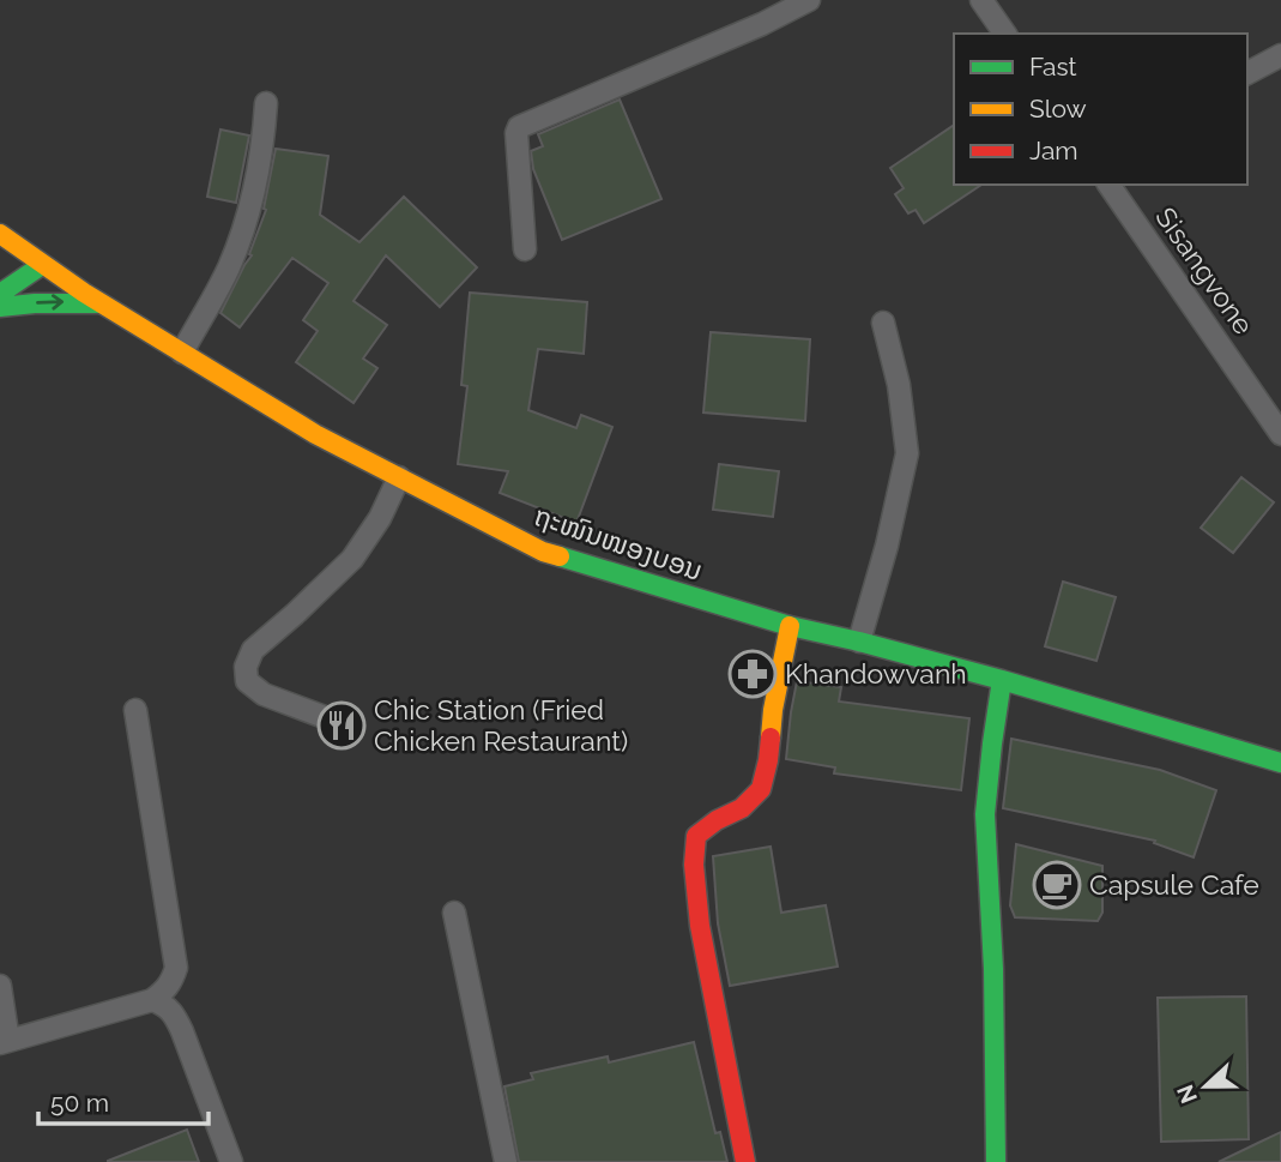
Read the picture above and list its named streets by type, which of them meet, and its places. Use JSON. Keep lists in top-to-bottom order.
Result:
{
  "streets": {
    "street": ["Sisangvone", "ຖະໜົນໜອງບອນ"]
  },
  "places": {
    "pharmacy": ["Khandowvanh"],
    "restaurant": ["Chic Station (Fried Chicken Restaurant)"],
    "cafe": ["Capsule Cafe"]
  },
  "legend": ["Fast", "Slow", "Jam"],
  "scale_bar": "50 m",
  "north": "left"
}
